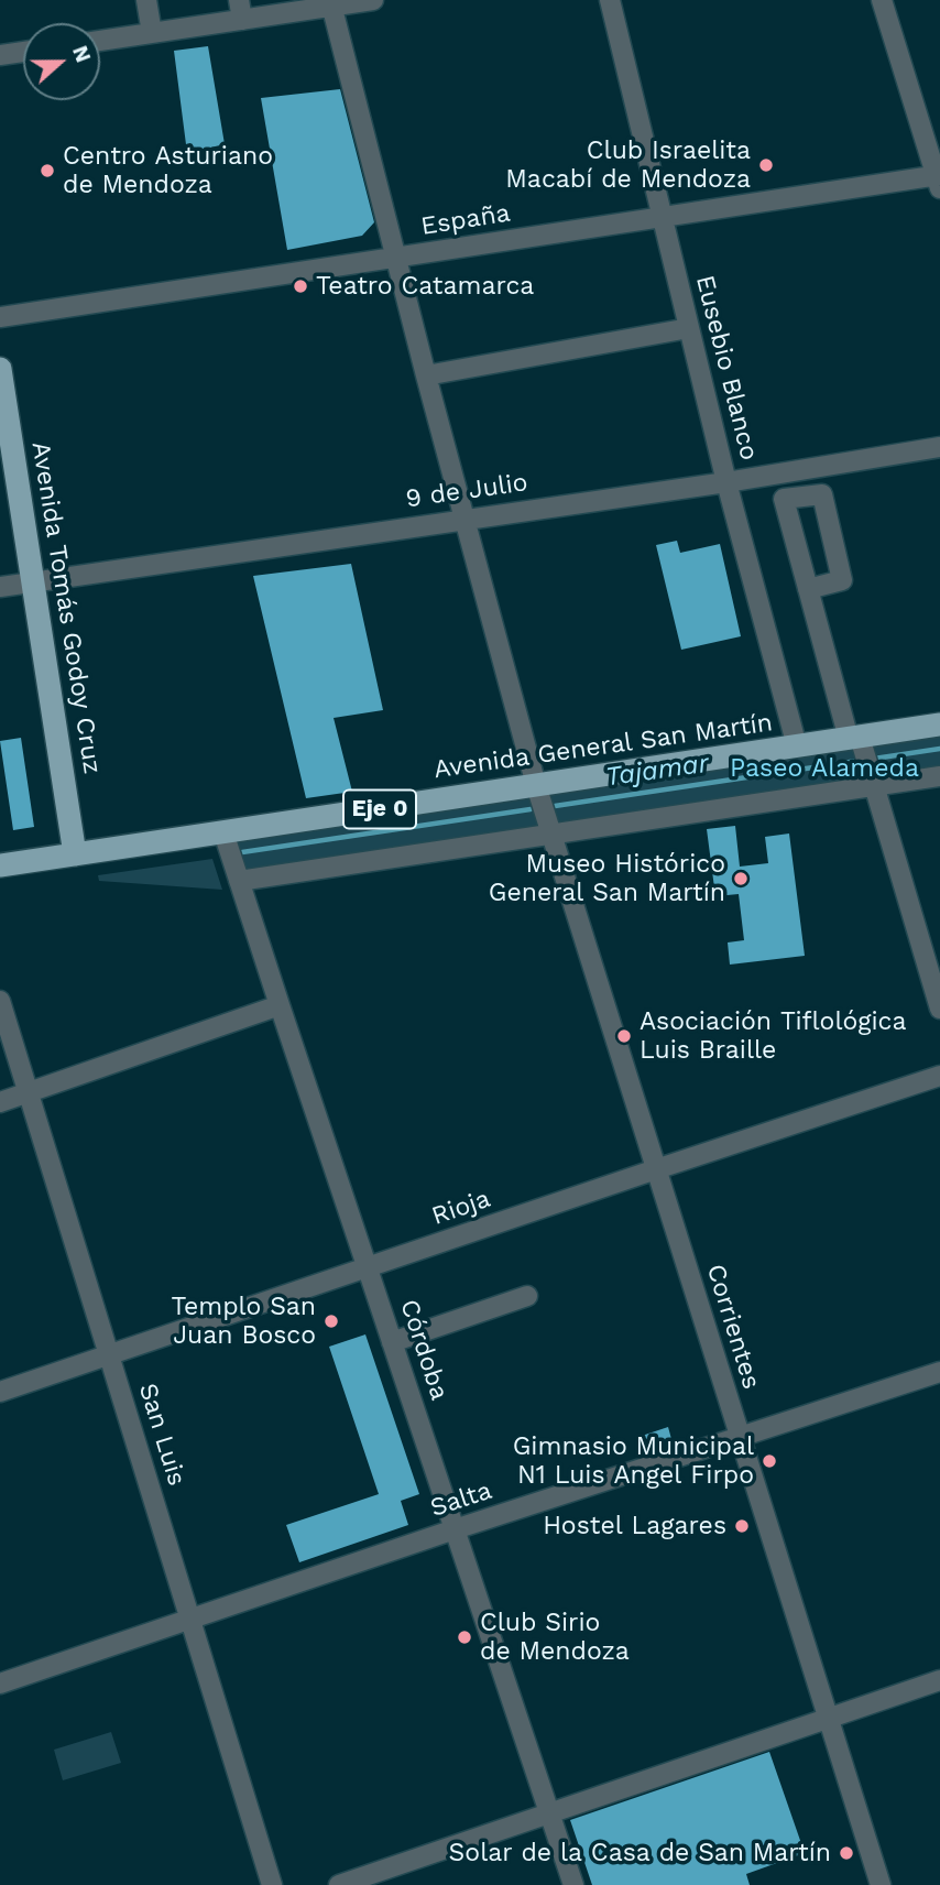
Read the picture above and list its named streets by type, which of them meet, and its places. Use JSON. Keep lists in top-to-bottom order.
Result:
{
  "streets": {
    "main road": ["Avenida Tomás Godoy Cruz", "Avenida General San Martín", "Eje 0"],
    "street": [
      "España",
      "Eusebio Blanco",
      "9 de Julio",
      "Rioja",
      "Corrientes",
      "Córdoba",
      "San Luis",
      "Salta"
    ]
  },
  "crossings": [
    ["España", "Eusebio Blanco"],
    ["España", "Corrientes"],
    ["Eusebio Blanco", "9 de Julio"],
    ["Eusebio Blanco", "Avenida General San Martín"],
    ["9 de Julio", "Avenida Tomás Godoy Cruz"],
    ["9 de Julio", "Corrientes"],
    ["Avenida Tomás Godoy Cruz", "Avenida General San Martín"],
    ["Avenida General San Martín", "Corrientes"],
    ["Avenida General San Martín", "Córdoba"],
    ["Rioja", "Corrientes"],
    ["Rioja", "Córdoba"],
    ["Rioja", "San Luis"],
    ["Corrientes", "Salta"],
    ["Córdoba", "Salta"],
    ["San Luis", "Salta"]
  ],
  "water": ["Tajamar"],
  "parks": ["Paseo Alameda"],
  "places": [
    "Club Israelita Macabí de Mendoza",
    "Centro Asturiano de Mendoza",
    "Teatro Catamarca",
    "Museo Histórico General San Martín",
    "Asociación Tiflológica Luis Braille",
    "Templo San Juan Bosco",
    "Gimnasio Municipal N1 Luis Angel Firpo",
    "Hostel Lagares",
    "Club Sirio de Mendoza",
    "Solar de la Casa de San Martín"
  ],
  "north": "right"
}
